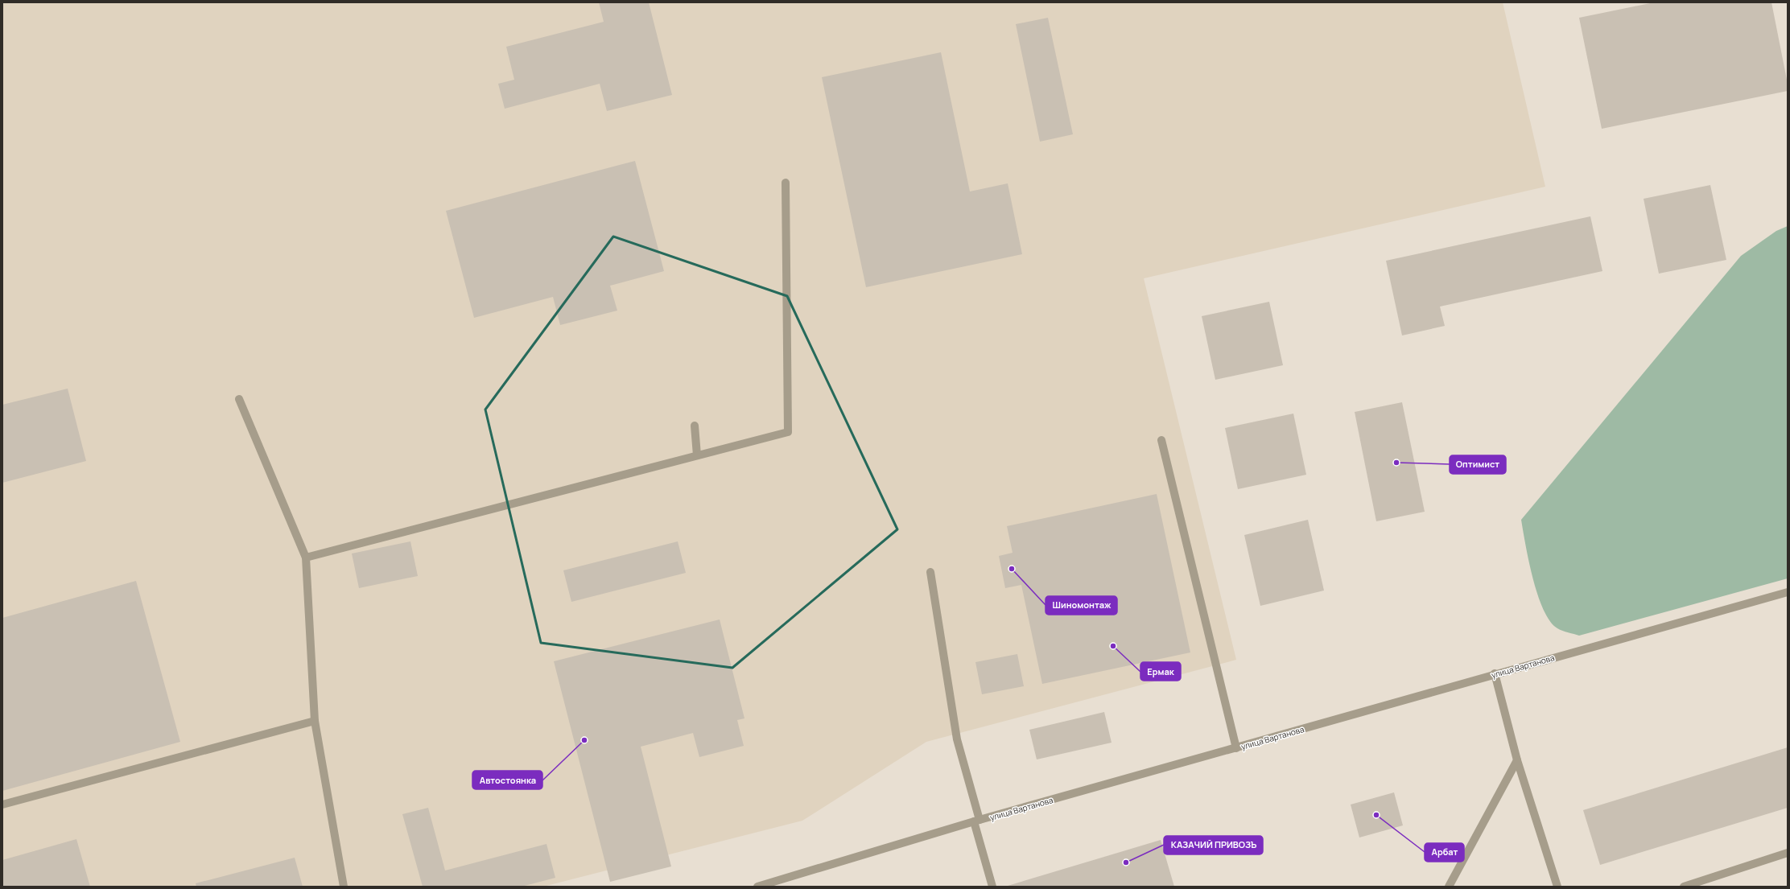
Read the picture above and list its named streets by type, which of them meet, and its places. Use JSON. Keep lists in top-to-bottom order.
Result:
{
  "streets": {
    "street": ["улица Вартанова"]
  },
  "places": [
    "Оптимист",
    "Шиномонтаж",
    "Ермак",
    "Автостоянка",
    "Арбат",
    "КАЗАЧИЙ ПРИВОЗЪ"
  ]
}
